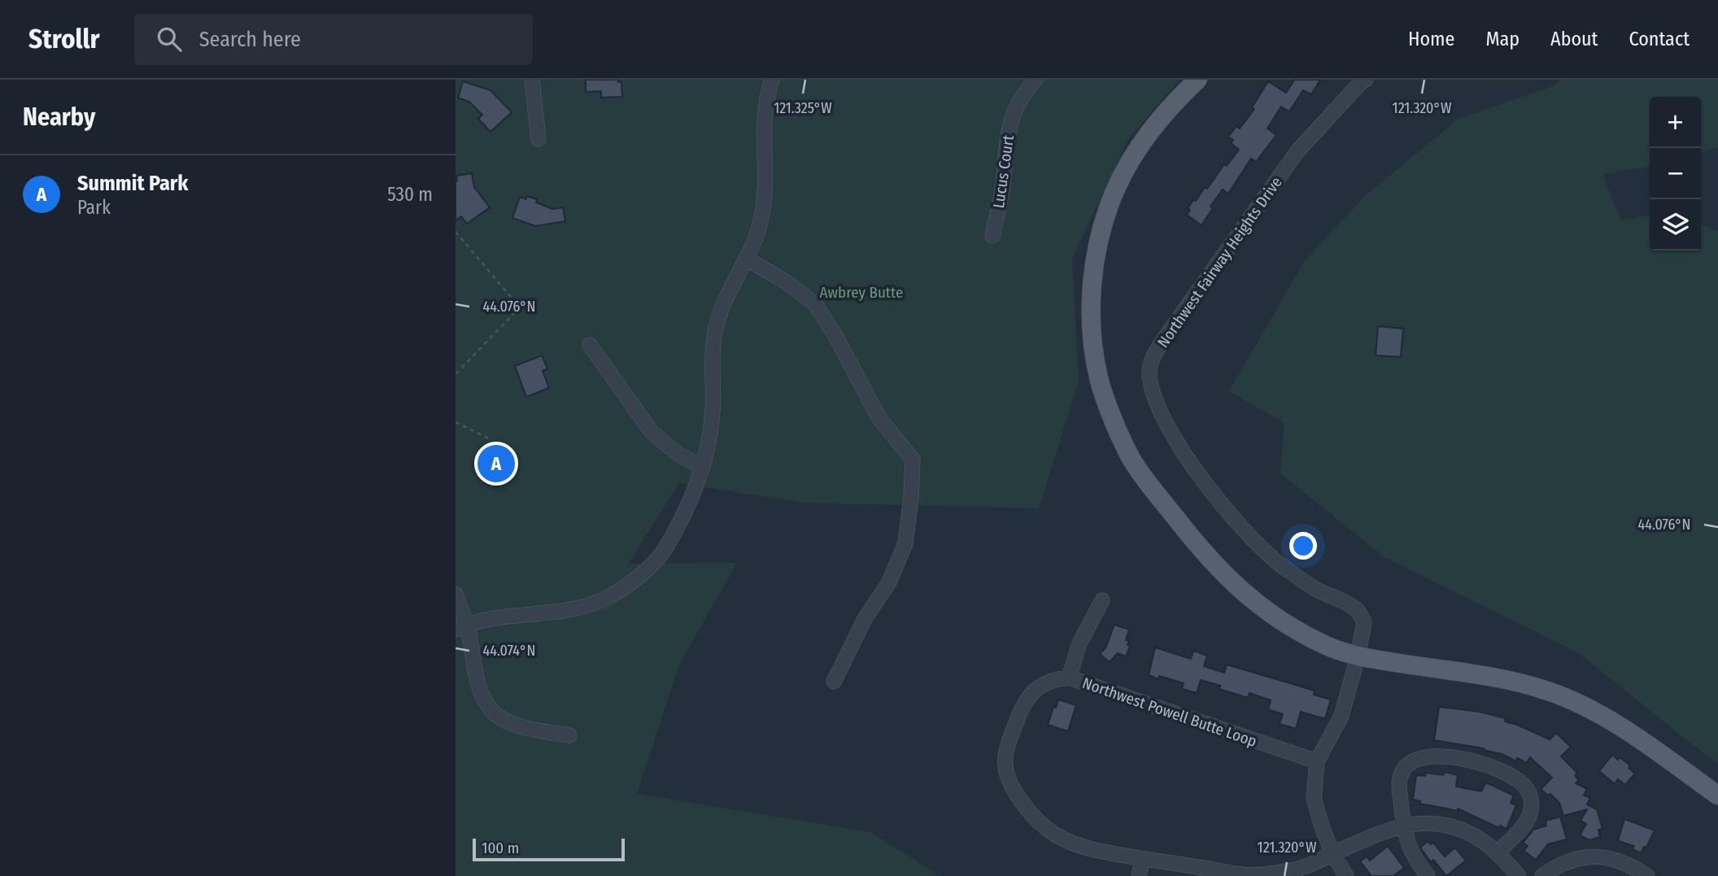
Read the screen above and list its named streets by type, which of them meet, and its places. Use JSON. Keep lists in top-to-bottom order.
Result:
{
  "streets": {
    "street": ["Lucus Court", "Northwest Fairway Heights Drive", "Northwest Powell Butte Loop"]
  },
  "crossings": [
    ["Northwest Fairway Heights Drive", "Northwest Powell Butte Loop"]
  ],
  "parks": ["Awbrey Butte"],
  "scale_bar": "100 m",
  "page": {
    "header": "Strollr",
    "search": "Search here",
    "nav": [
      "Home",
      "Map",
      "About",
      "Contact"
    ],
    "heading": "Nearby",
    "map_buttons": ["+", "−"],
    "list": [
      {
        "mark": "A",
        "name": "Summit Park",
        "note": "Park",
        "value": "530 m"
      }
    ],
    "pins": "A",
    "scale": "100 m"
  },
  "coordinates": [
    "121.325°W",
    "121.320°W",
    "44.076°N",
    "44.074°N"
  ]
}
